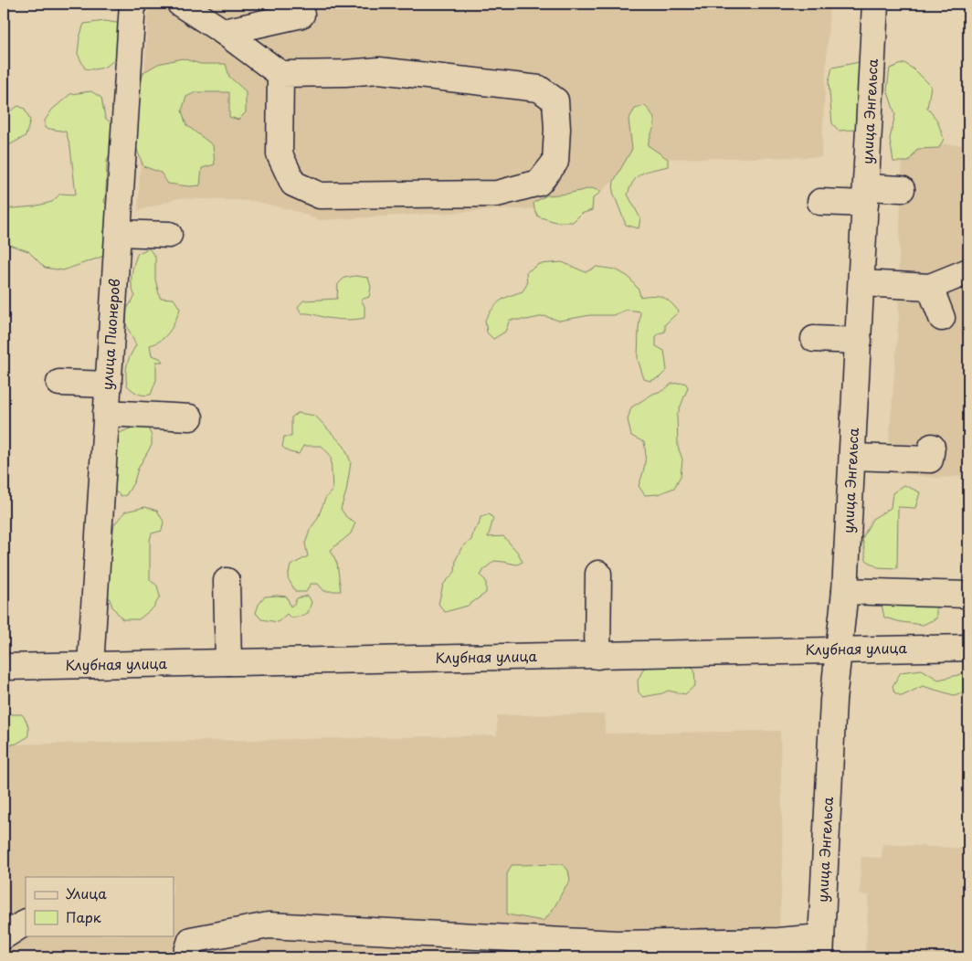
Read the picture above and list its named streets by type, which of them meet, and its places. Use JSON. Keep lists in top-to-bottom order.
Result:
{
  "streets": {
    "street": ["улица Энгельса", "улица Пионеров", "Клубная улица"]
  },
  "crossings": [
    ["улица Энгельса", "Клубная улица"],
    ["улица Пионеров", "Клубная улица"]
  ],
  "legend": ["Улица", "Парк"]
}
